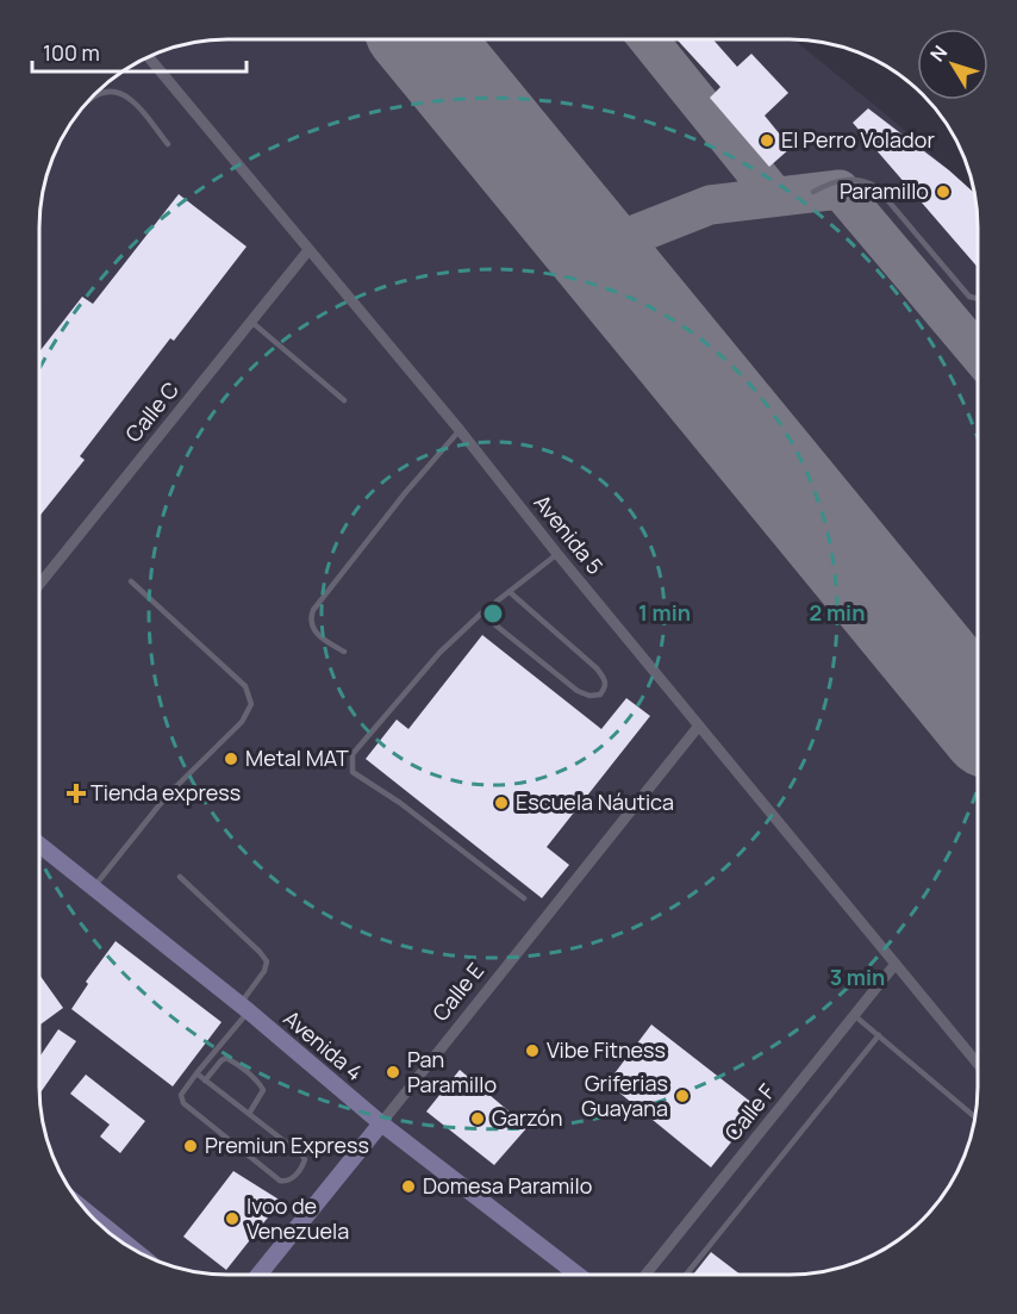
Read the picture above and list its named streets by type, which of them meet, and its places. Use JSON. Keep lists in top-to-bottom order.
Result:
{
  "streets": {
    "main road": ["Calle E", "Avenida 4"],
    "street": ["Calle C", "Avenida 5", "Calle F"]
  },
  "crossings": [
    ["Calle C", "Avenida 5"],
    ["Avenida 5", "Calle E"],
    ["Avenida 5", "Calle F"],
    ["Calle E", "Avenida 4"]
  ],
  "places": {
    "other": [
      "El Perro Volador",
      "Paramillo",
      "Metal MAT",
      "Escuela Náutica",
      "Vibe Fitness",
      "Pan Paramillo",
      "Griferias Guayana",
      "Garzón",
      "Premiun Express",
      "Domesa Paramilo",
      "Ivoo de Venezuela"
    ],
    "health": ["Tienda express"]
  },
  "scale_bar": "100 m",
  "north": "top left",
  "rings": ["1 min", "2 min", "3 min"]
}
